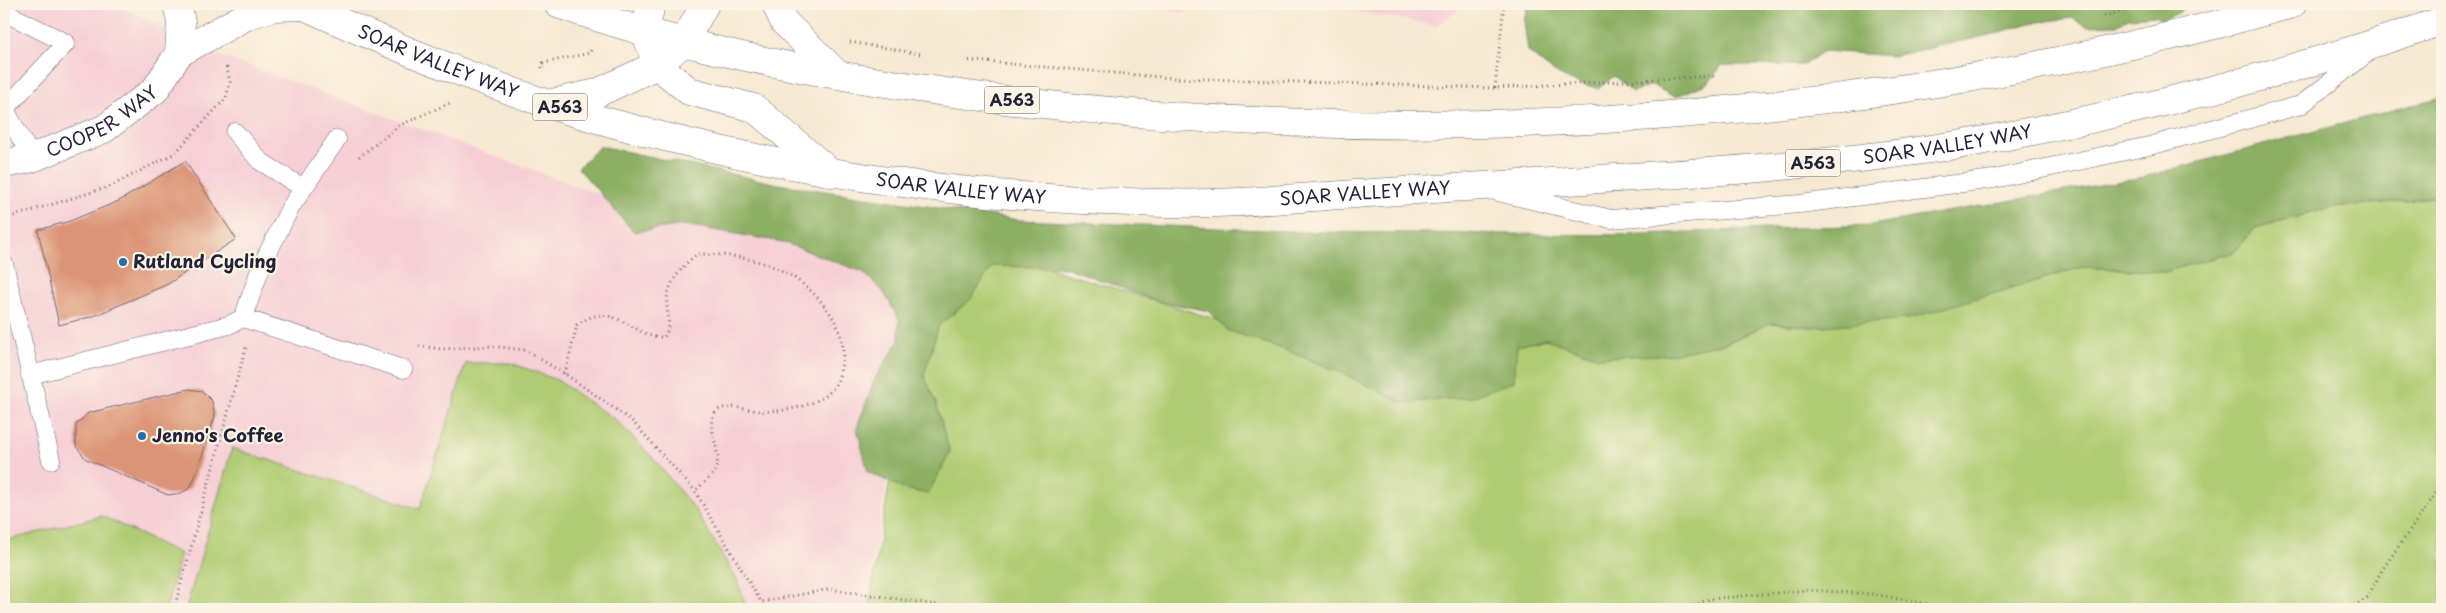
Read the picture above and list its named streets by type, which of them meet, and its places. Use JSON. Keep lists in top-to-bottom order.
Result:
{
  "streets": {
    "main road": ["SOAR VALLEY WAY", "A563", "COOPER WAY"]
  },
  "places": ["Rutland Cycling", "Jenno's Coffee"]
}
